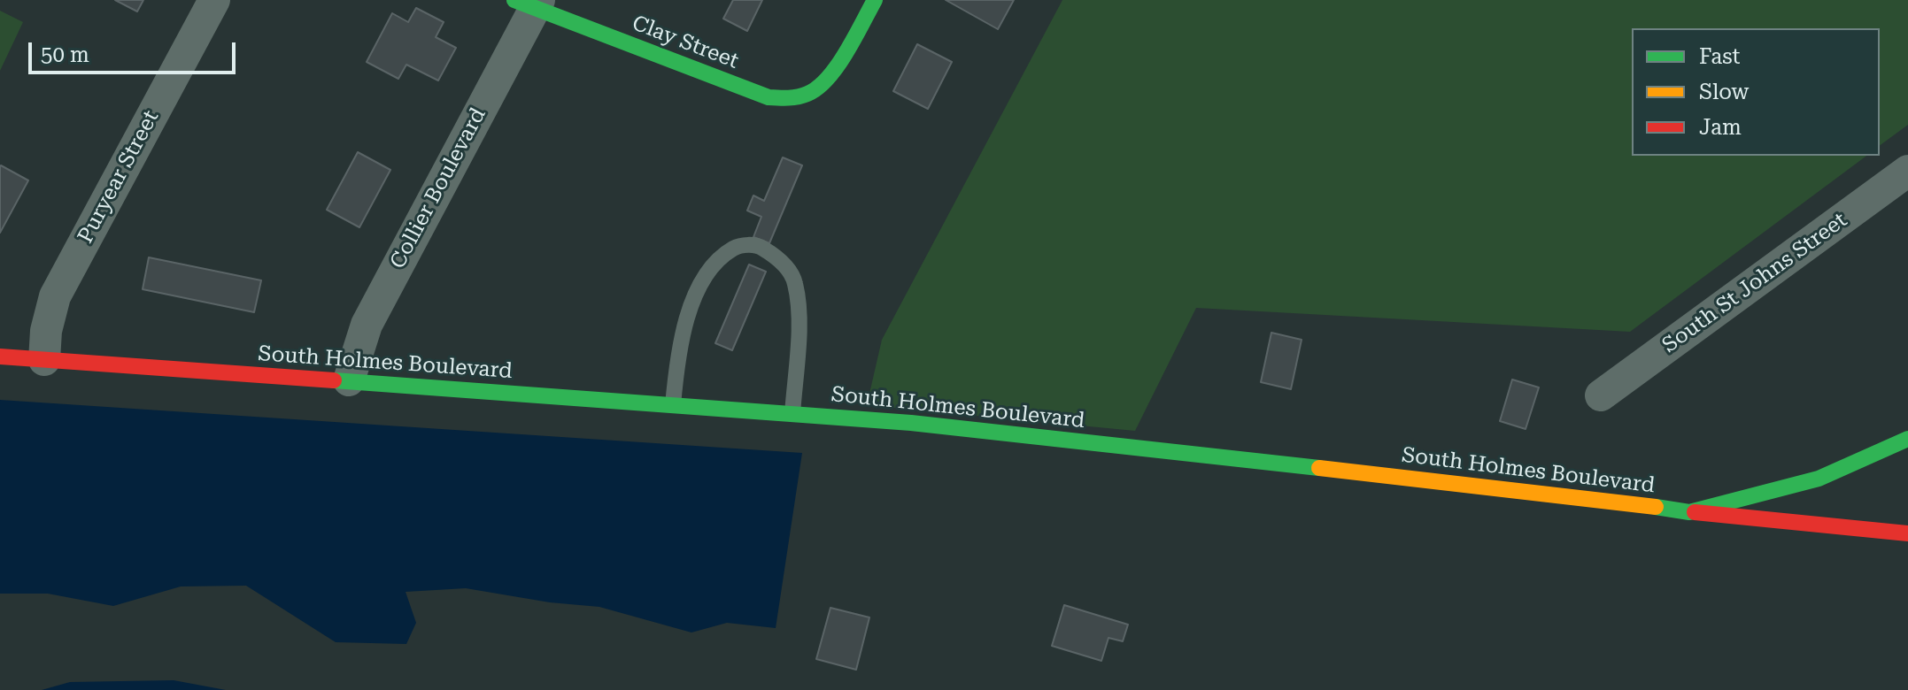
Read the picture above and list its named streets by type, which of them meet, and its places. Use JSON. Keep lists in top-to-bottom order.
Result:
{
  "streets": {
    "main road": ["Clay Street", "South Holmes Boulevard"],
    "street": ["Puryear Street", "Collier Boulevard", "South St Johns Street"]
  },
  "crossings": [
    ["Clay Street", "Collier Boulevard"],
    ["Puryear Street", "South Holmes Boulevard"],
    ["Collier Boulevard", "South Holmes Boulevard"]
  ],
  "legend": ["Fast", "Slow", "Jam"],
  "scale_bar": "50 m"
}
